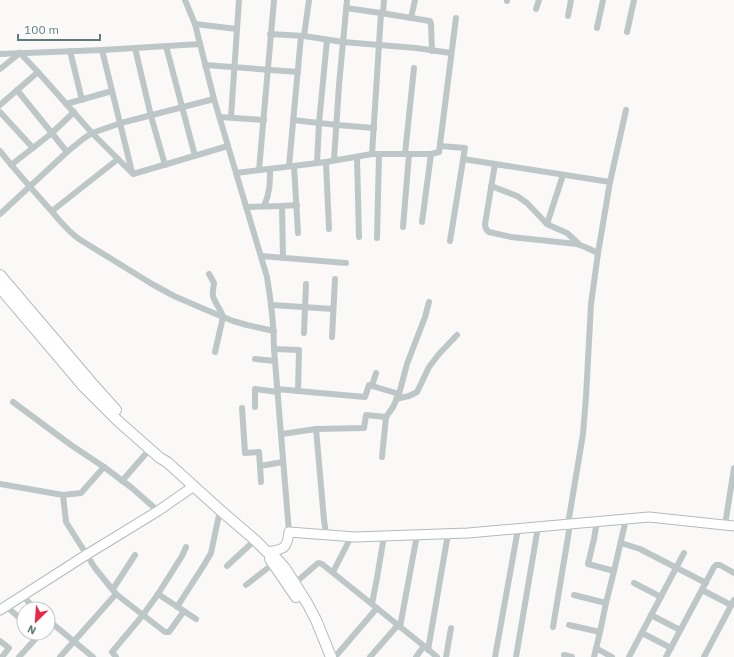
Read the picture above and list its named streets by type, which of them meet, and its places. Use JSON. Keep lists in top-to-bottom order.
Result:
{
  "scale_bar": "100 m",
  "north": "bottom left"
}
